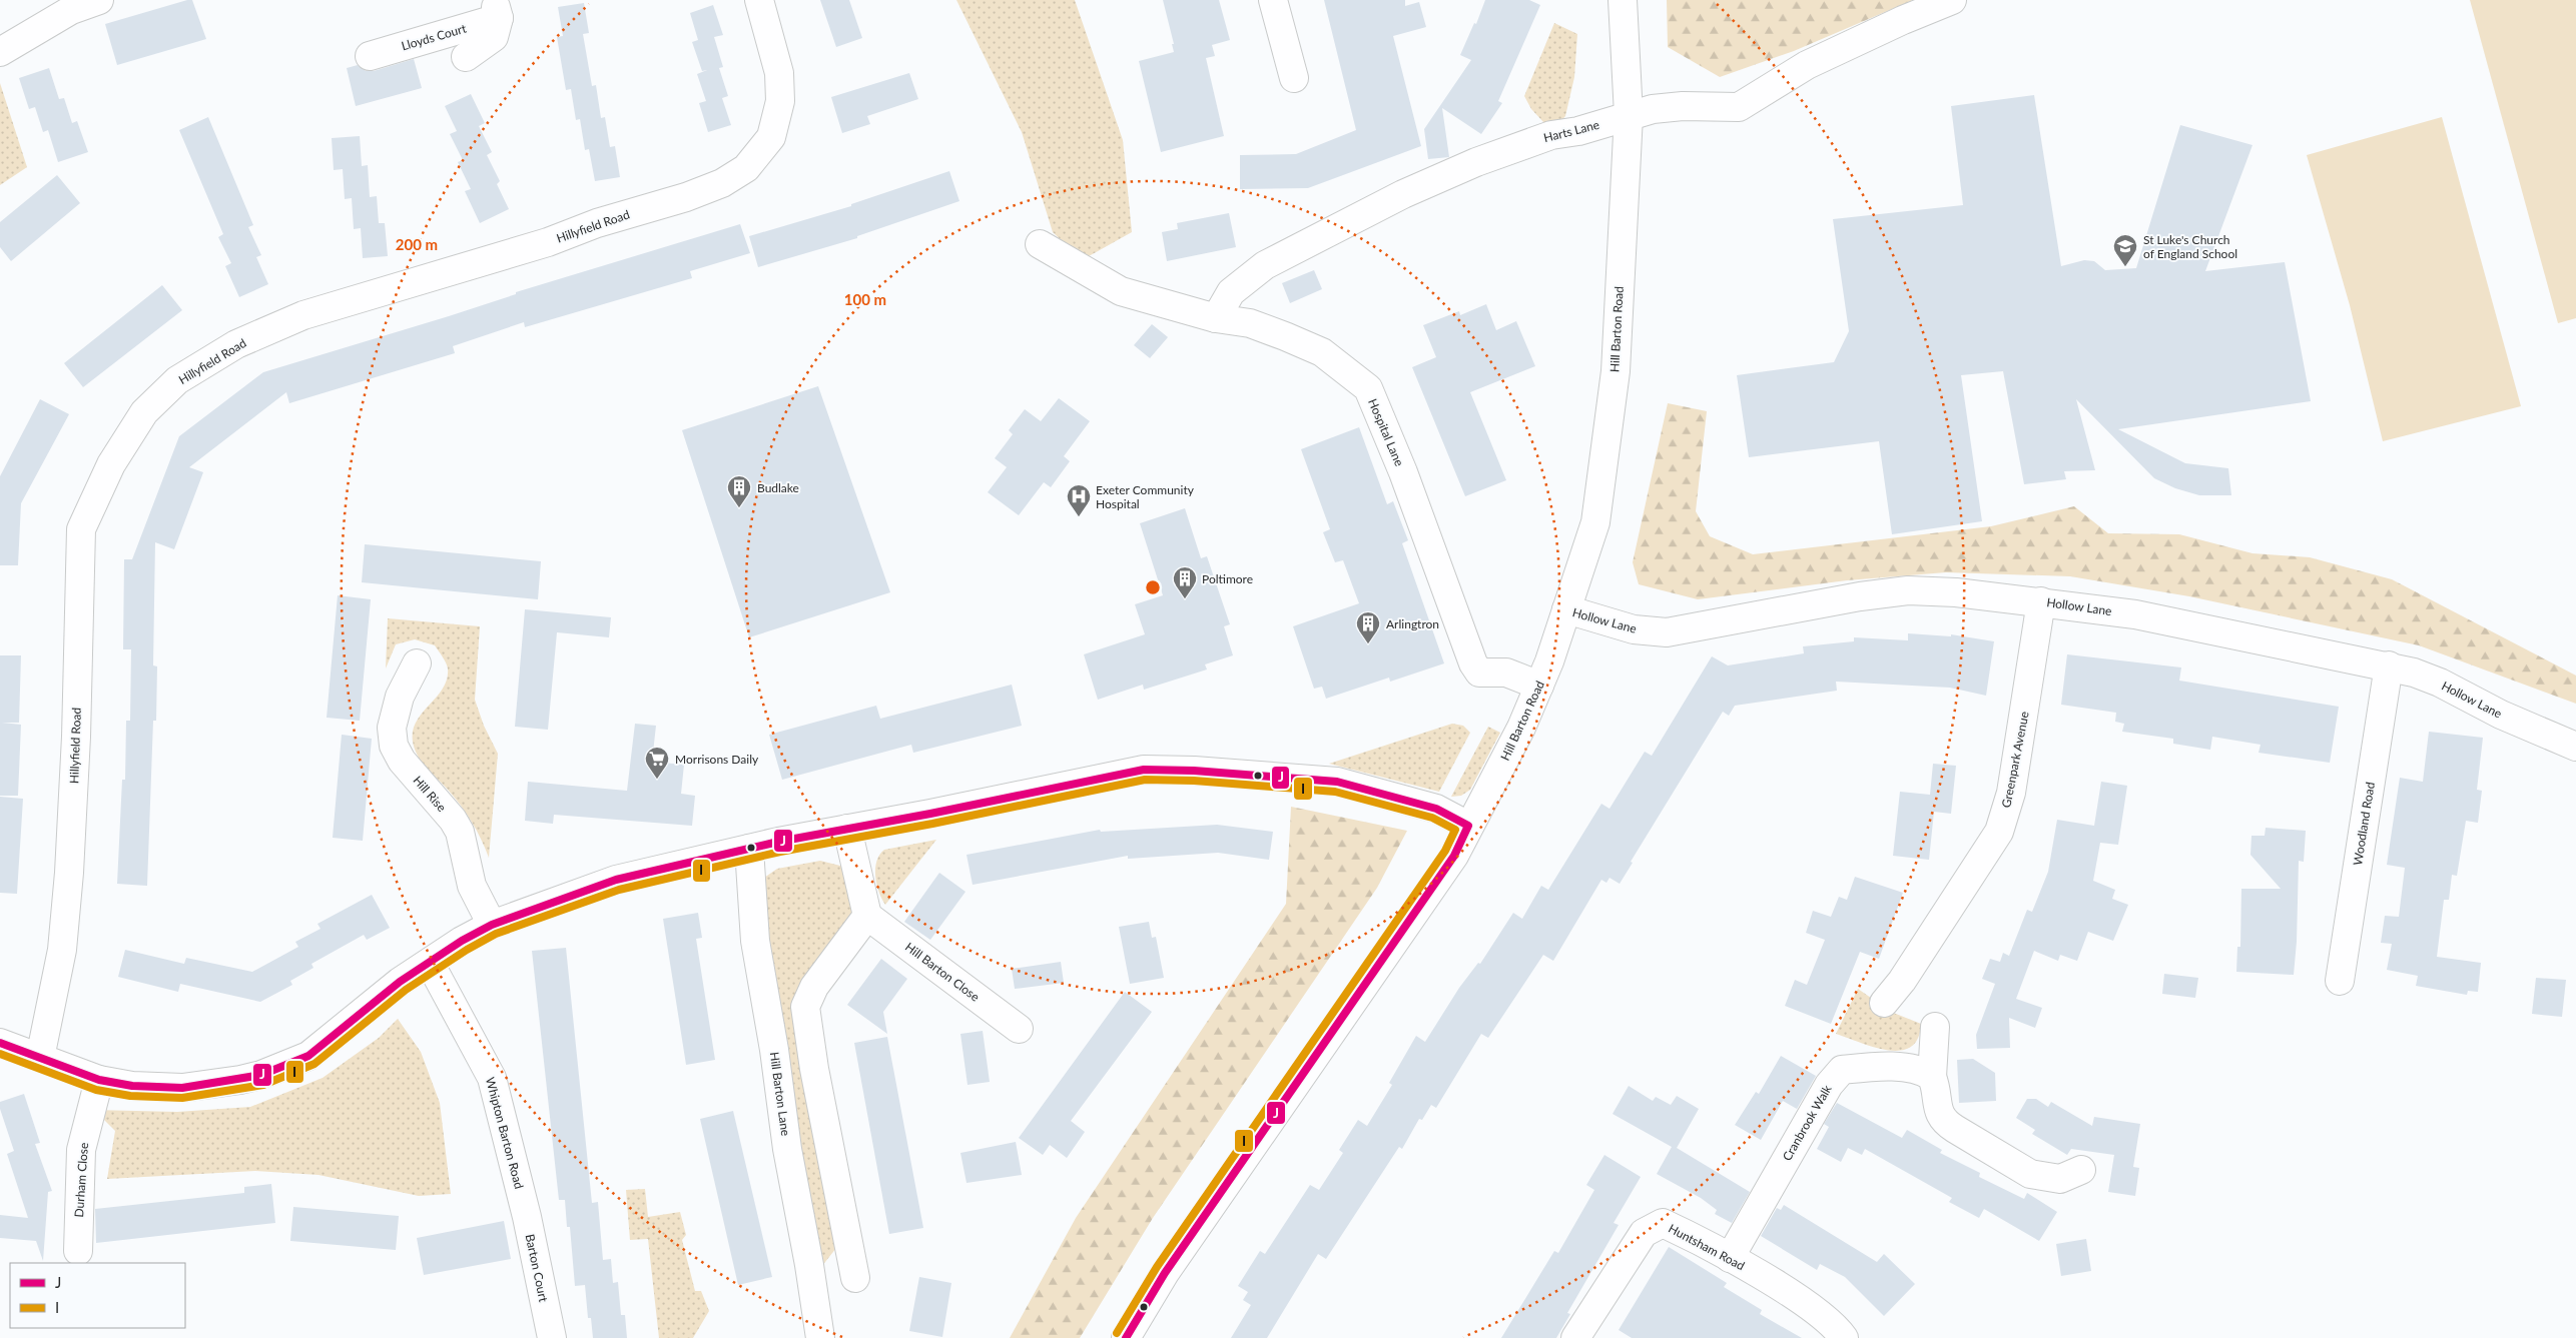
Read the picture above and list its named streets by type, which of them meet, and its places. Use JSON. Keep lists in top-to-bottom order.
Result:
{
  "streets": {
    "street": [
      "Lloyds Court",
      "Harts Lane",
      "Hillyfield Road",
      "Hill Barton Road",
      "Hospital Lane",
      "Hollow Lane",
      "Greenpark Avenue",
      "Hill Rise",
      "Woodland Road",
      "Hill Barton Close",
      "Hill Barton Lane",
      "Cranbrook Walk",
      "Whipton Barton Road",
      "Durham Close",
      "Huntsham Road",
      "Barton Court"
    ]
  },
  "crossings": [
    ["Harts Lane", "Hill Barton Road"],
    ["Harts Lane", "Hospital Lane"],
    ["Hill Barton Road", "Hospital Lane"],
    ["Hill Barton Road", "Hollow Lane"],
    ["Hollow Lane", "Greenpark Avenue"],
    ["Hollow Lane", "Woodland Road"],
    ["Cranbrook Walk", "Huntsham Road"],
    ["Whipton Barton Road", "Barton Court"]
  ],
  "places": {
    "school or university": ["St Luke's Church of England School"],
    "building": ["Budlake", "Poltimore", "Arlingtron"],
    "hospital": ["Exeter Community Hospital"],
    "supermarket": ["Morrisons Daily"]
  },
  "lines": ["transit line J", "transit line I"],
  "legend": ["J", "I"],
  "rings": ["200 m", "100 m"]
}
